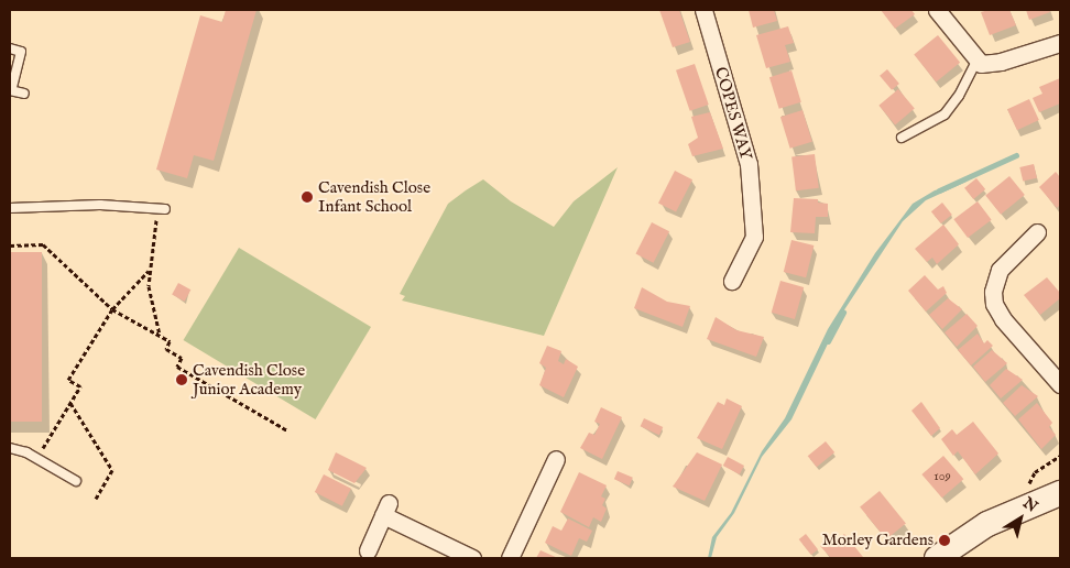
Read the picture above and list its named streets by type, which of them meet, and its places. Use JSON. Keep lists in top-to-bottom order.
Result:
{
  "streets": {
    "street": ["COPES WAY"]
  },
  "places": ["Cavendish Close Infant School", "Cavendish Close Junior Academy", "Morley Gardens"],
  "house_numbers": ["109"],
  "north": "top right"
}
